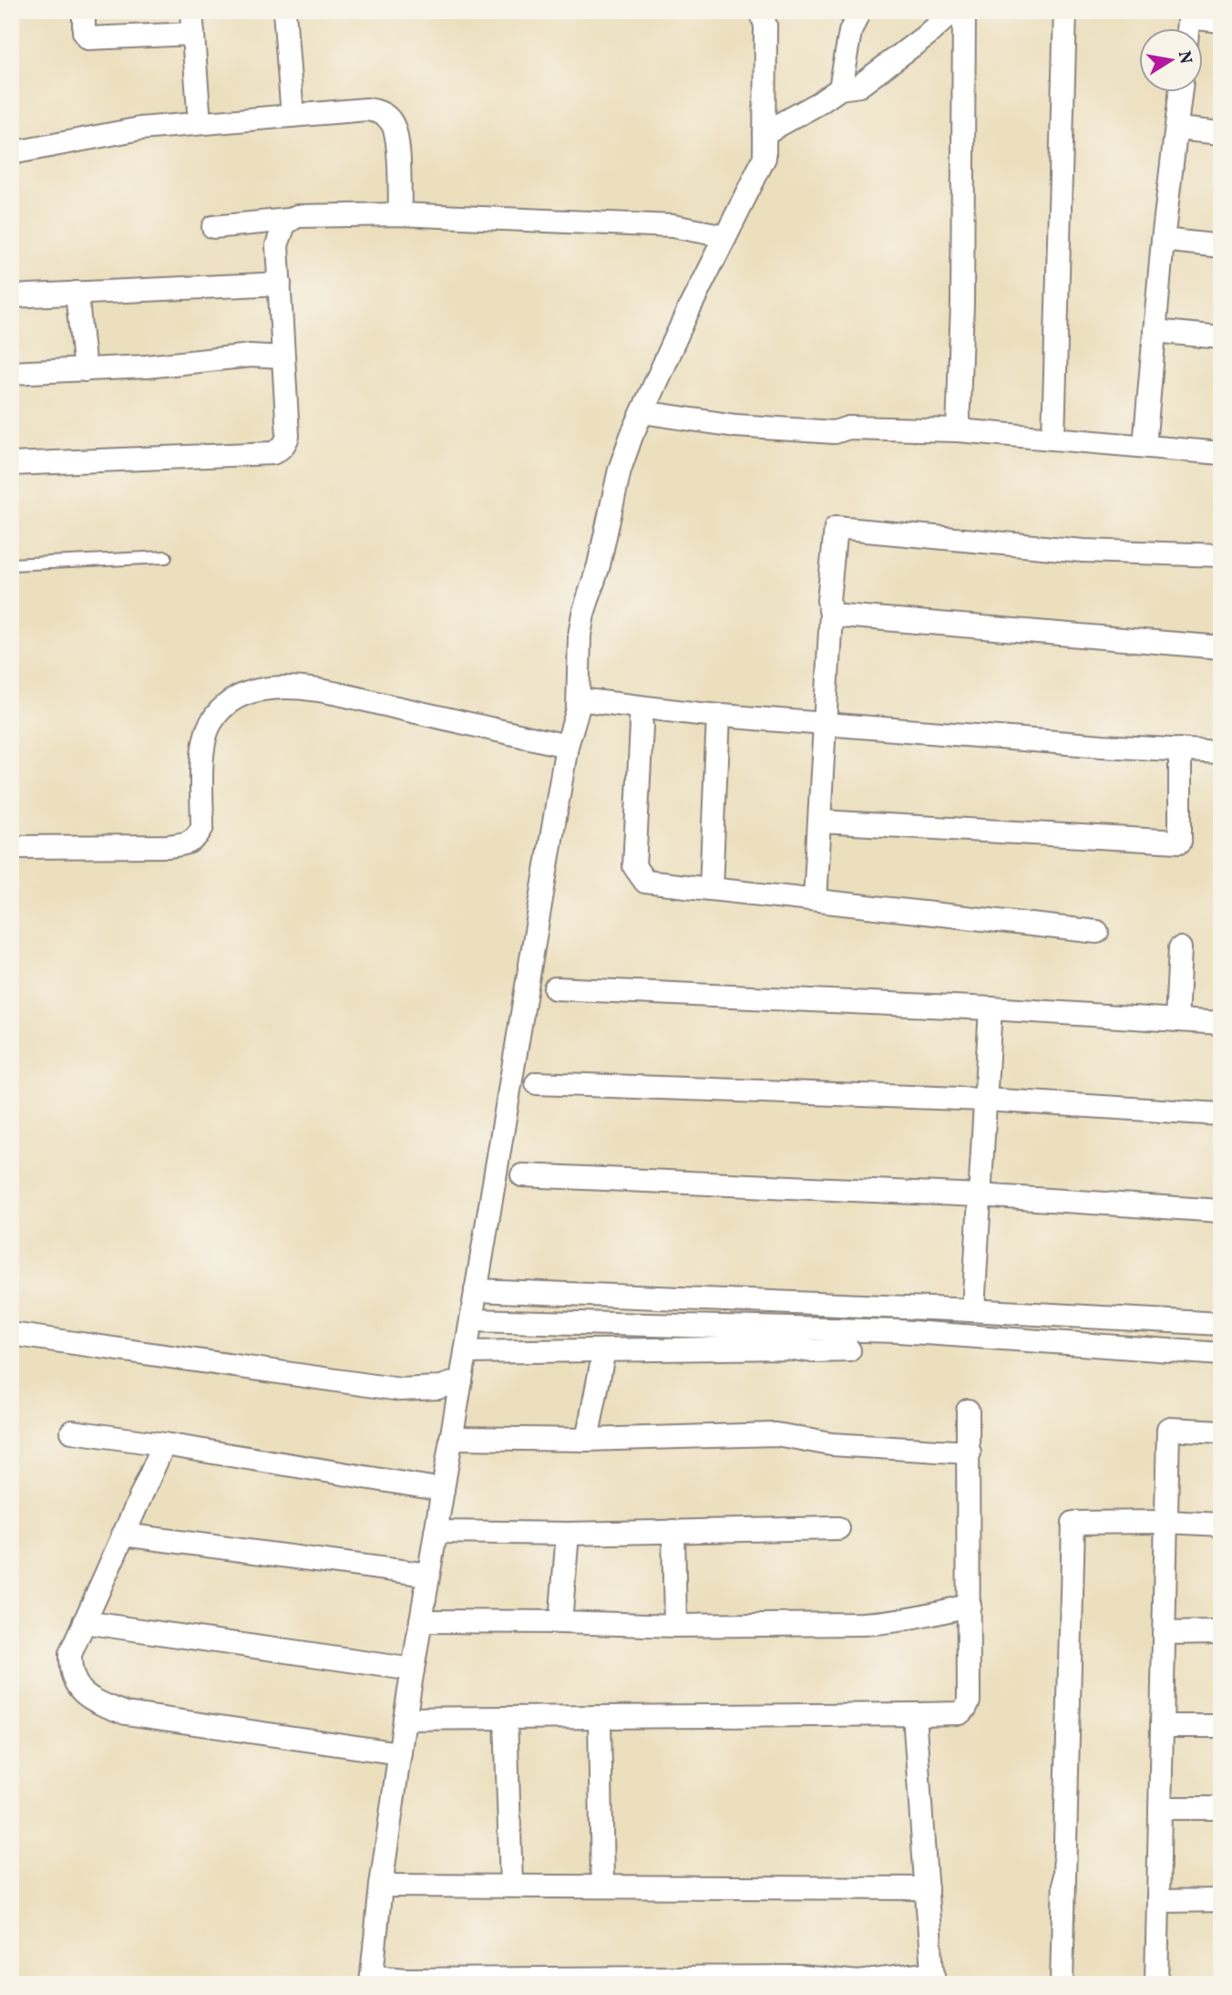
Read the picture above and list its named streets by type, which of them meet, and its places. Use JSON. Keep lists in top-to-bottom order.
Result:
{
  "north": "right"
}
